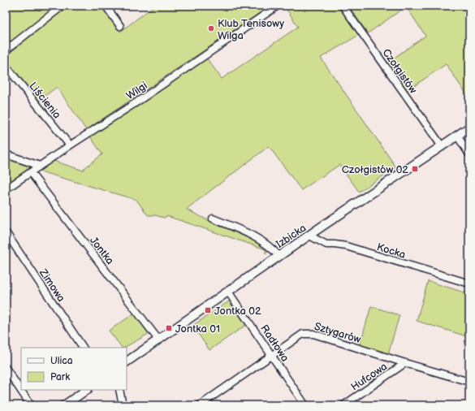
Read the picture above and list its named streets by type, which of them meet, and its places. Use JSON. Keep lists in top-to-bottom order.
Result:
{
  "streets": {
    "street": [
      "Czołgistów",
      "Wilgi",
      "Liścienia",
      "Izbicka",
      "Jontka",
      "Kocka",
      "Zimowa",
      "Sztygarów",
      "Radłowa",
      "Hufcowa"
    ]
  },
  "crossings": [
    ["Czołgistów", "Izbicka"],
    ["Wilgi", "Liścienia"],
    ["Wilgi", "Jontka"],
    ["Izbicka", "Jontka"],
    ["Izbicka", "Kocka"],
    ["Izbicka", "Radłowa"],
    ["Sztygarów", "Radłowa"],
    ["Sztygarów", "Hufcowa"]
  ],
  "places": {
    "other": ["Klub Tenisowy Wilga"],
    "transit": ["Czołgistów 02", "Jontka 02", "Jontka 01"]
  },
  "legend": ["Ulica", "Park"]
}
